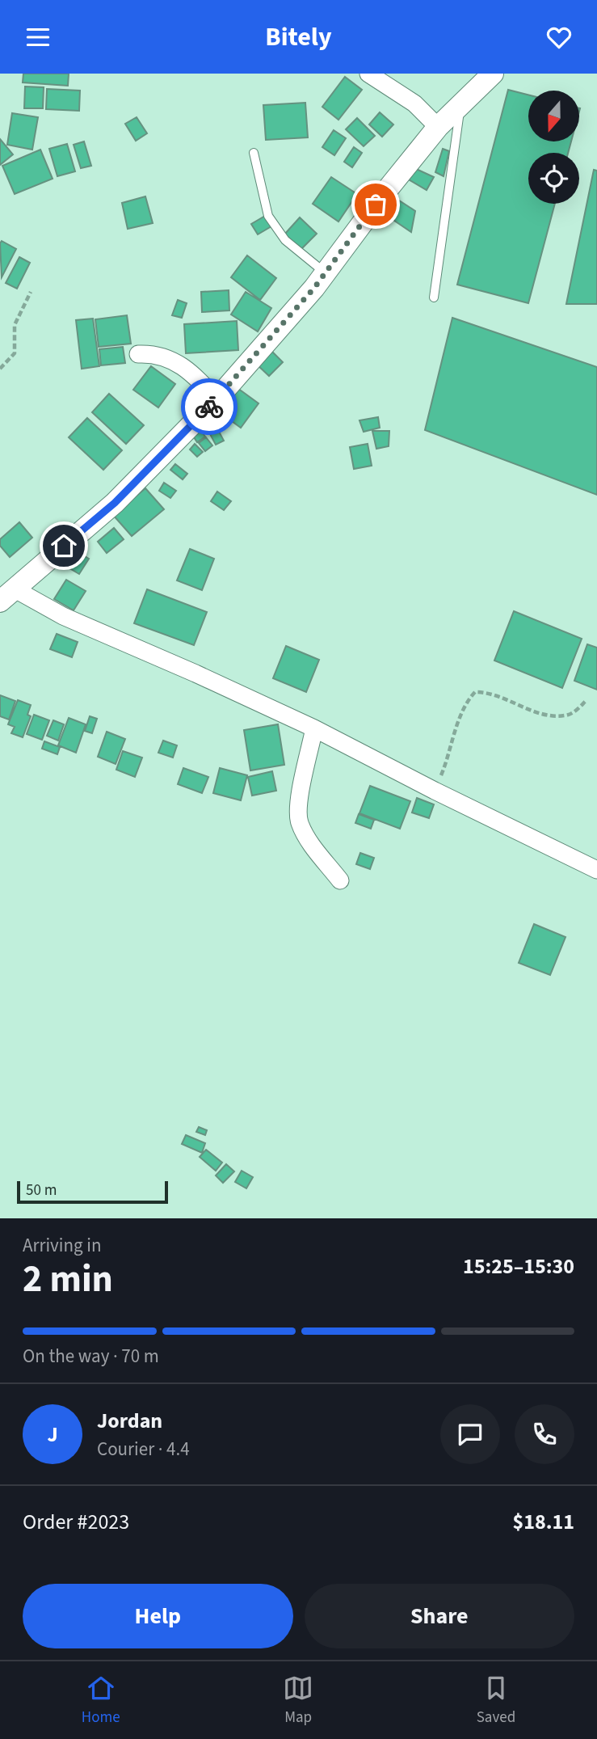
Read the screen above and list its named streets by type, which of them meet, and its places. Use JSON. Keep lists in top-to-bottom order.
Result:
{
  "scale_bar": "50 m",
  "north": "bottom",
  "page": {
    "header": "Bitely",
    "scale": "50 m",
    "heading": ["2 min", "Arriving in", "15:25–15:30"],
    "panel": [
      "Jordan",
      "Courier · 4.4",
      "Order #2023",
      "$18.11"
    ],
    "bar": "On the way · 70 m",
    "round": "J",
    "buttons": ["Help", "Share"],
    "tabs": ["Home", "Map", "Saved"]
  }
}
